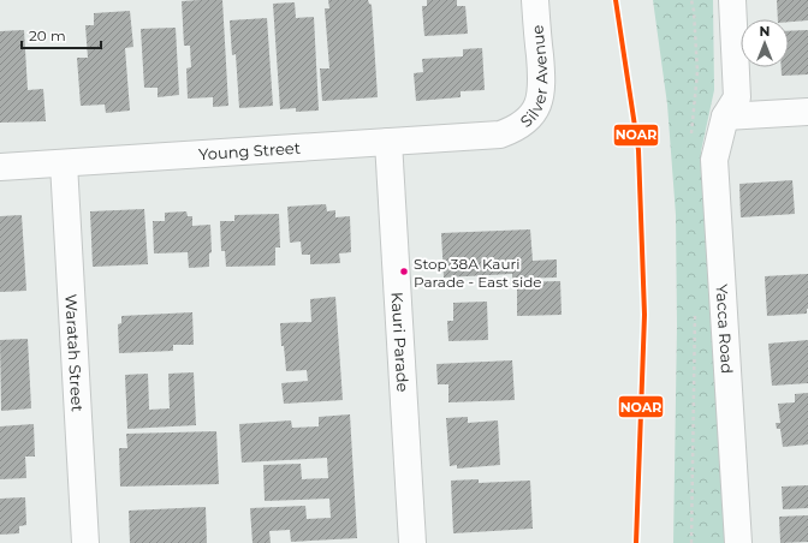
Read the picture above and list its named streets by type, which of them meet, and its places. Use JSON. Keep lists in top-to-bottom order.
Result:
{
  "streets": {
    "street": [
      "Silver Avenue",
      "Young Street",
      "Yacca Road",
      "Kauri Parade",
      "Waratah Street"
    ]
  },
  "crossings": [
    ["Silver Avenue", "Young Street"],
    ["Young Street", "Kauri Parade"],
    ["Young Street", "Waratah Street"]
  ],
  "places": ["Stop 38A Kauri Parade - East side"],
  "lines": ["transit line NOAR"],
  "scale_bar": "20 m",
  "north": "top"
}
